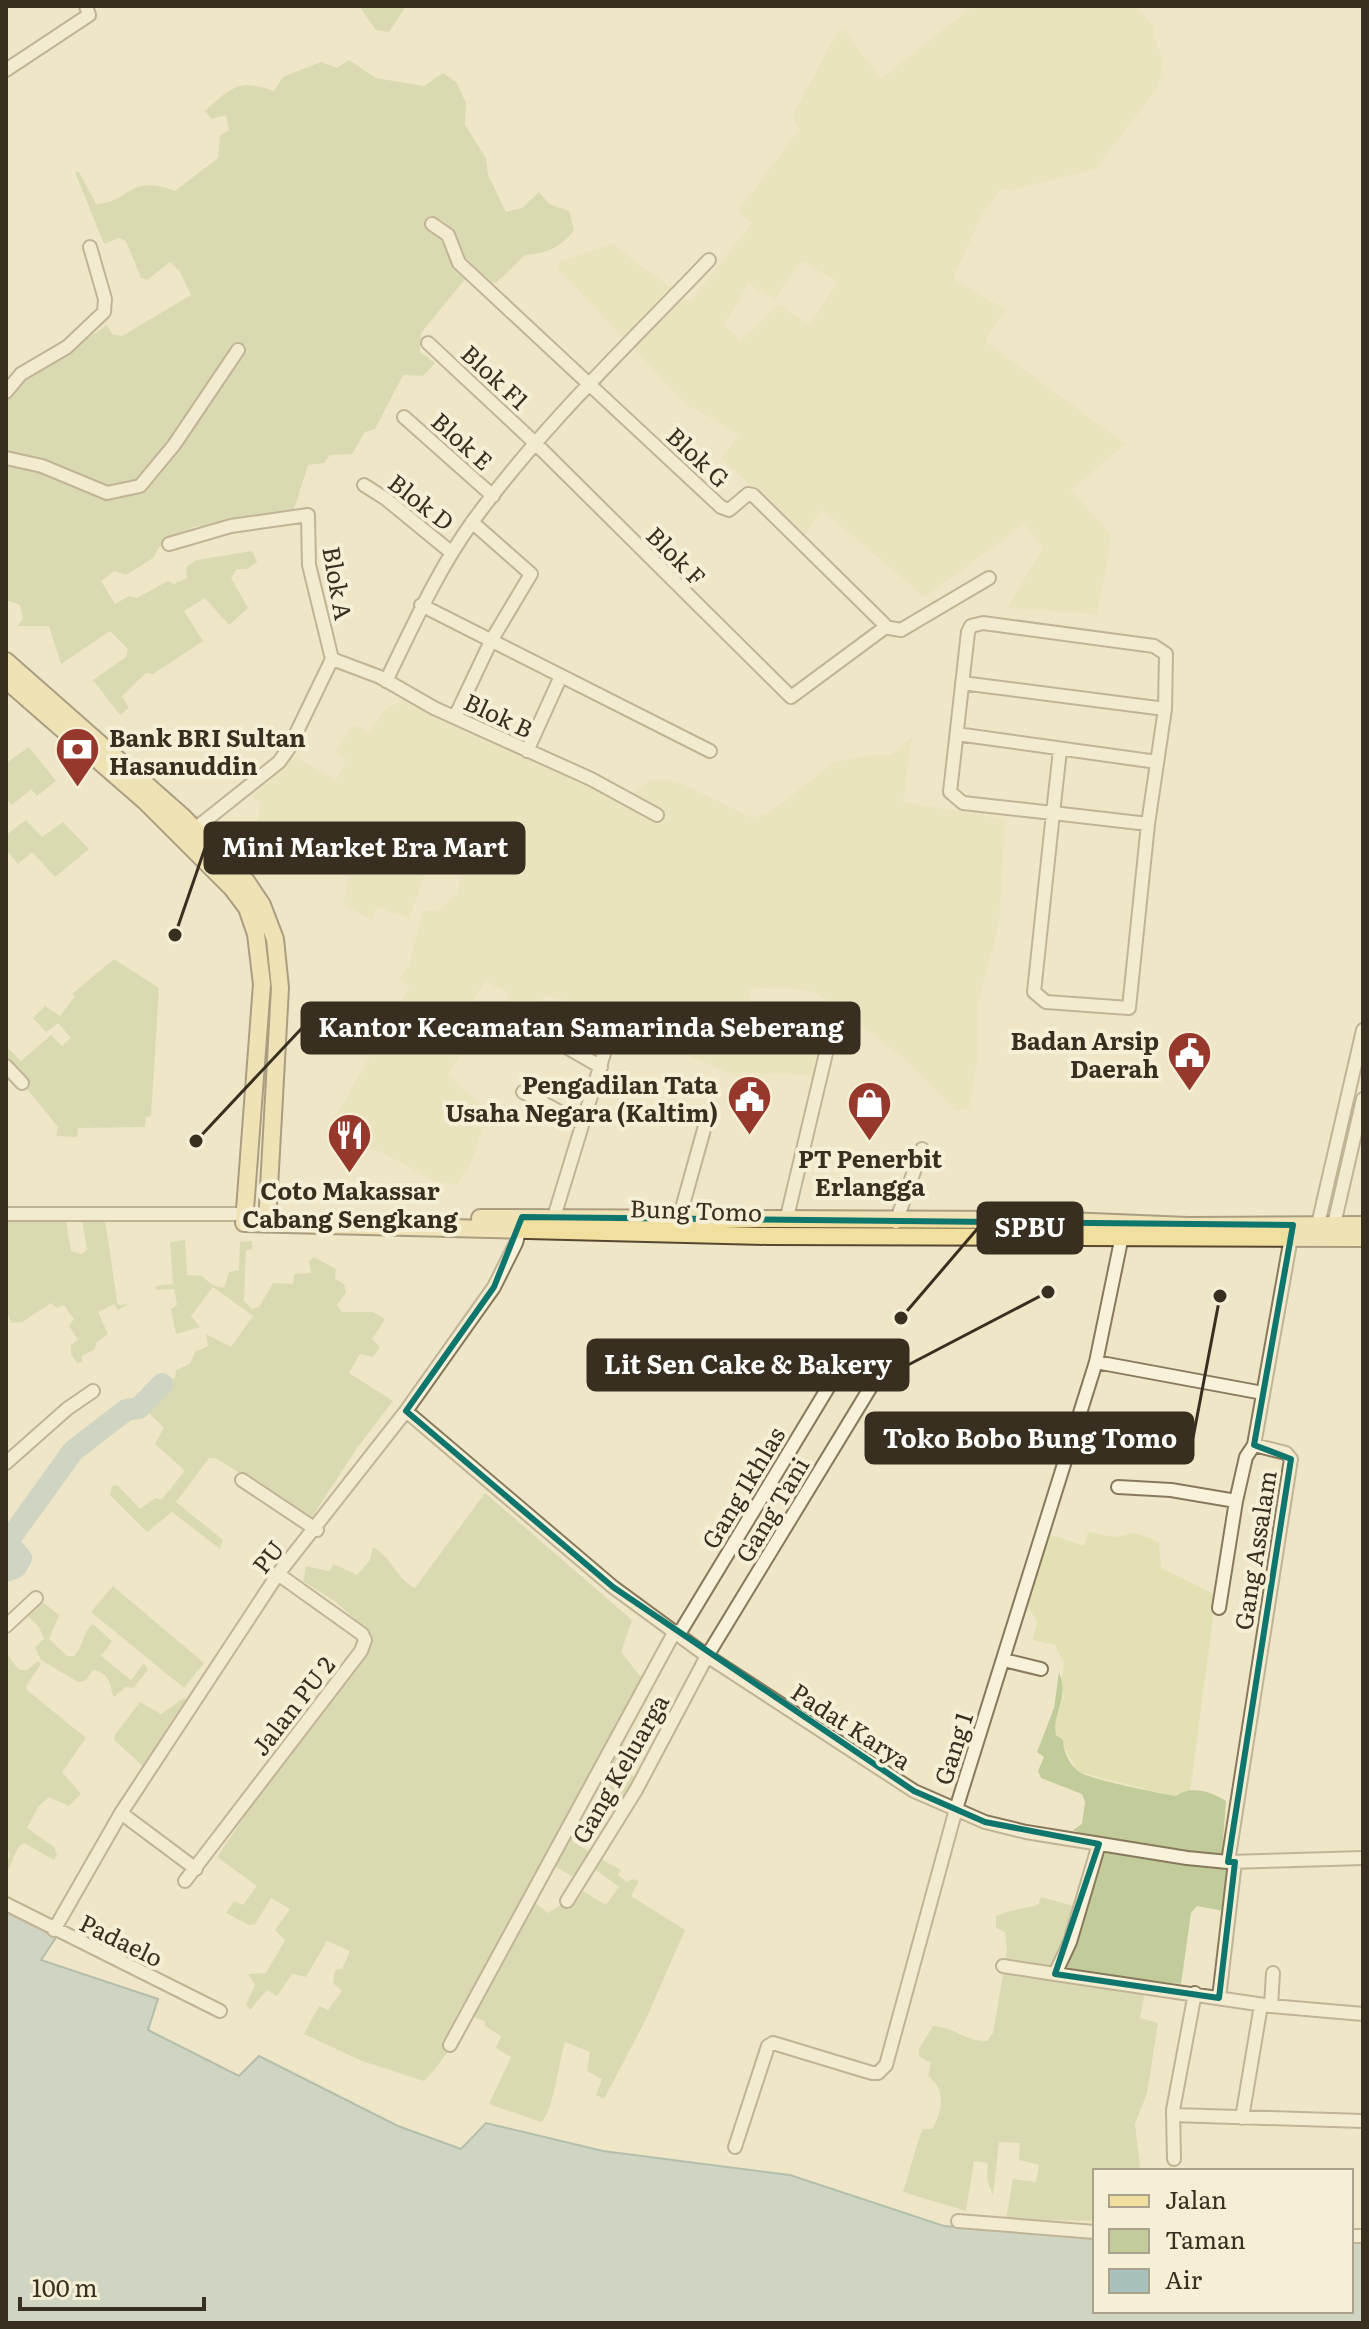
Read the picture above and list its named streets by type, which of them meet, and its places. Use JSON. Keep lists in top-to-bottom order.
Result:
{
  "streets": {
    "main road": ["Bung Tomo"],
    "street": [
      "Blok F1",
      "Blok E",
      "Blok G",
      "Blok D",
      "Blok F",
      "Blok A",
      "Blok B",
      "Gang Ikhlas",
      "Gang Tani",
      "Gang Assalam",
      "PU",
      "Jalan PU 2",
      "Padat Karya",
      "Gang 1",
      "Gang Keluarga",
      "Padaelo"
    ]
  },
  "crossings": [
    ["Blok F1", "Blok F"],
    ["Blok G", "Blok F"],
    ["Blok A", "Blok B"],
    ["Bung Tomo", "Gang Assalam"],
    ["Bung Tomo", "PU"],
    ["Bung Tomo", "Gang 1"],
    ["Gang Ikhlas", "Padat Karya"],
    ["Gang Tani", "Padat Karya"],
    ["Gang Tani", "Gang Keluarga"],
    ["Gang Assalam", "Padat Karya"],
    ["PU", "Jalan PU 2"],
    ["PU", "Padat Karya"],
    ["PU", "Padaelo"],
    ["Padat Karya", "Gang 1"],
    ["Padat Karya", "Gang Keluarga"]
  ],
  "places": {
    "bank": ["Bank BRI Sultan Hasanuddin"],
    "other": [
      "Mini Market Era Mart",
      "Kantor Kecamatan Samarinda Seberang",
      "Lit Sen Cake & Bakery",
      "Toko Bobo Bung Tomo",
      "SPBU"
    ],
    "public building": ["Badan Arsip Daerah", "Pengadilan Tata Usaha Negara (Kaltim)"],
    "shop": ["PT Penerbit Erlangga"],
    "restaurant": ["Coto Makassar Cabang Sengkang"]
  },
  "legend": ["Jalan", "Taman", "Air"],
  "scale_bar": "100 m"
}
